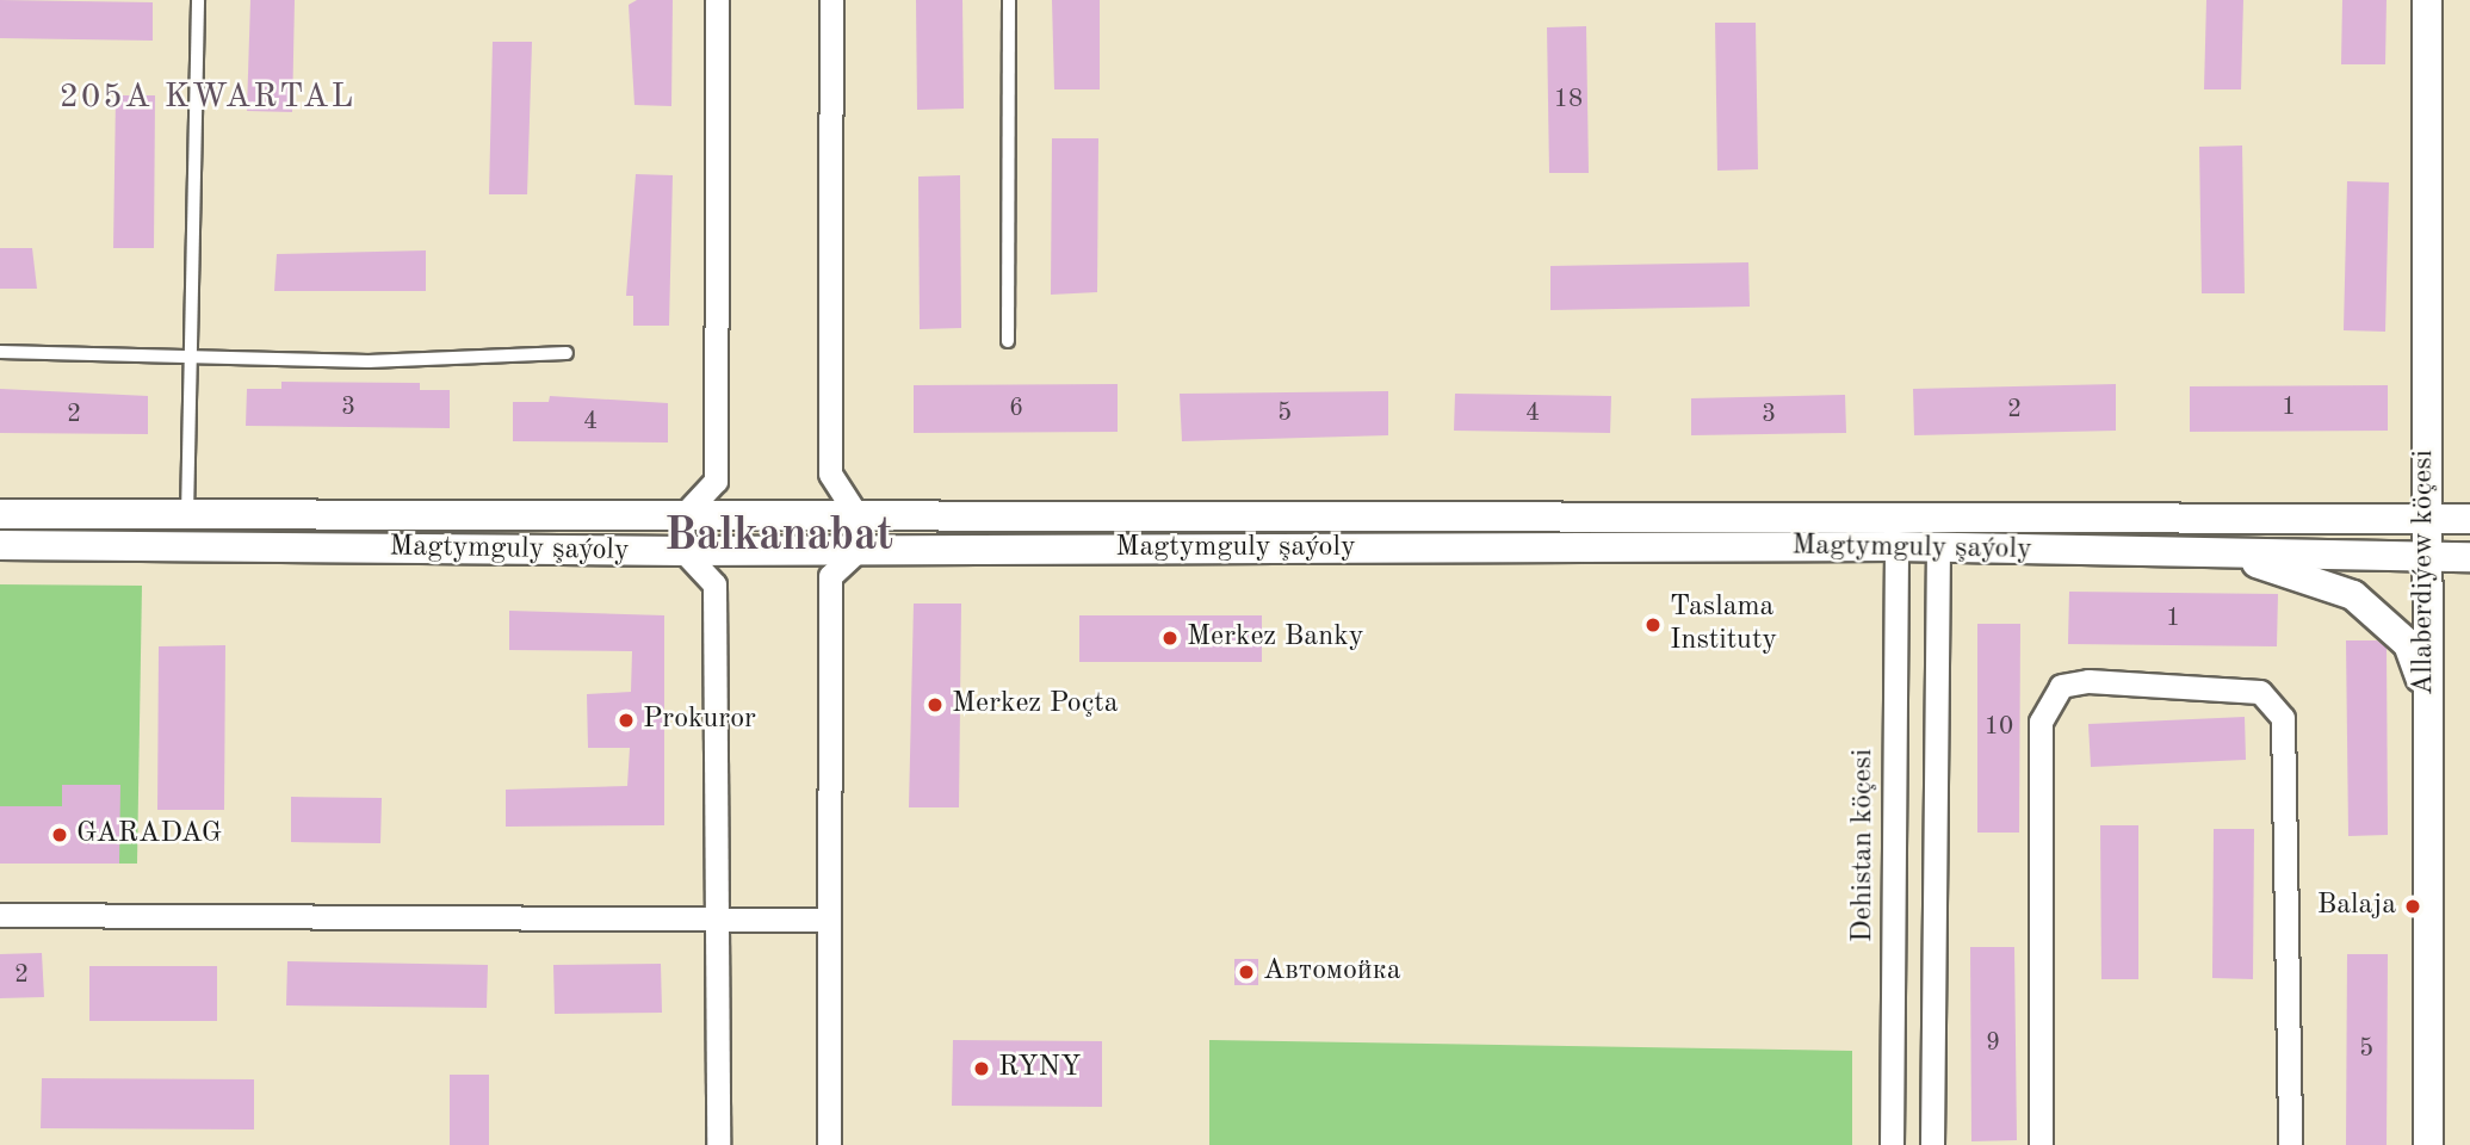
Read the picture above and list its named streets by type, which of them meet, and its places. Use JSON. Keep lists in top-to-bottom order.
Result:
{
  "streets": {
    "street": ["Magtymguly şaýoly", "Allaberdiýew köçesi", "Dehistan köçesi"]
  },
  "crossings": [
    ["Magtymguly şaýoly", "Allaberdiýew köçesi"],
    ["Magtymguly şaýoly", "Dehistan köçesi"]
  ],
  "districts": ["205A KWARTAL", "Balkanabat"],
  "places": [
    "Taslama Instituty",
    "Merkez Banky",
    "Merkez Poçta",
    "Prokuror",
    "GARADAG",
    "Balaja",
    "Автомойка",
    "RYNY"
  ],
  "house_numbers": [
    "18",
    "3",
    "1",
    "6",
    "2",
    "5",
    "4",
    "2",
    "3",
    "4",
    "1",
    "10",
    "2",
    "9",
    "5"
  ]
}
